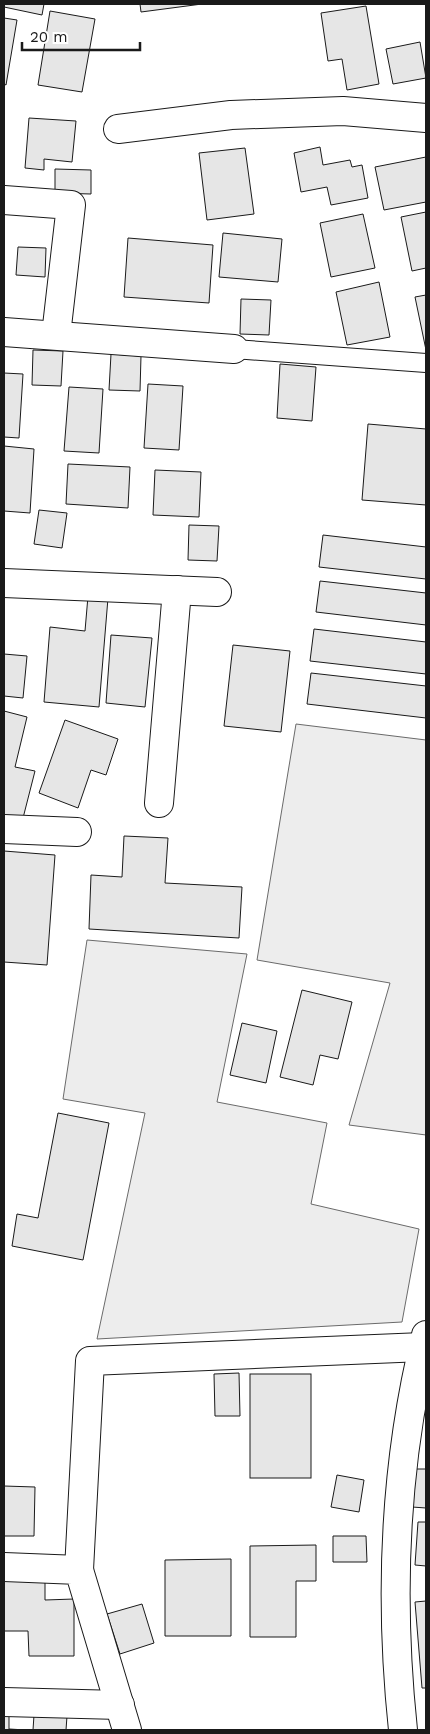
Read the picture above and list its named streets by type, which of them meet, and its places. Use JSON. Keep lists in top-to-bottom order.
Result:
{
  "scale_bar": "20 m"
}
